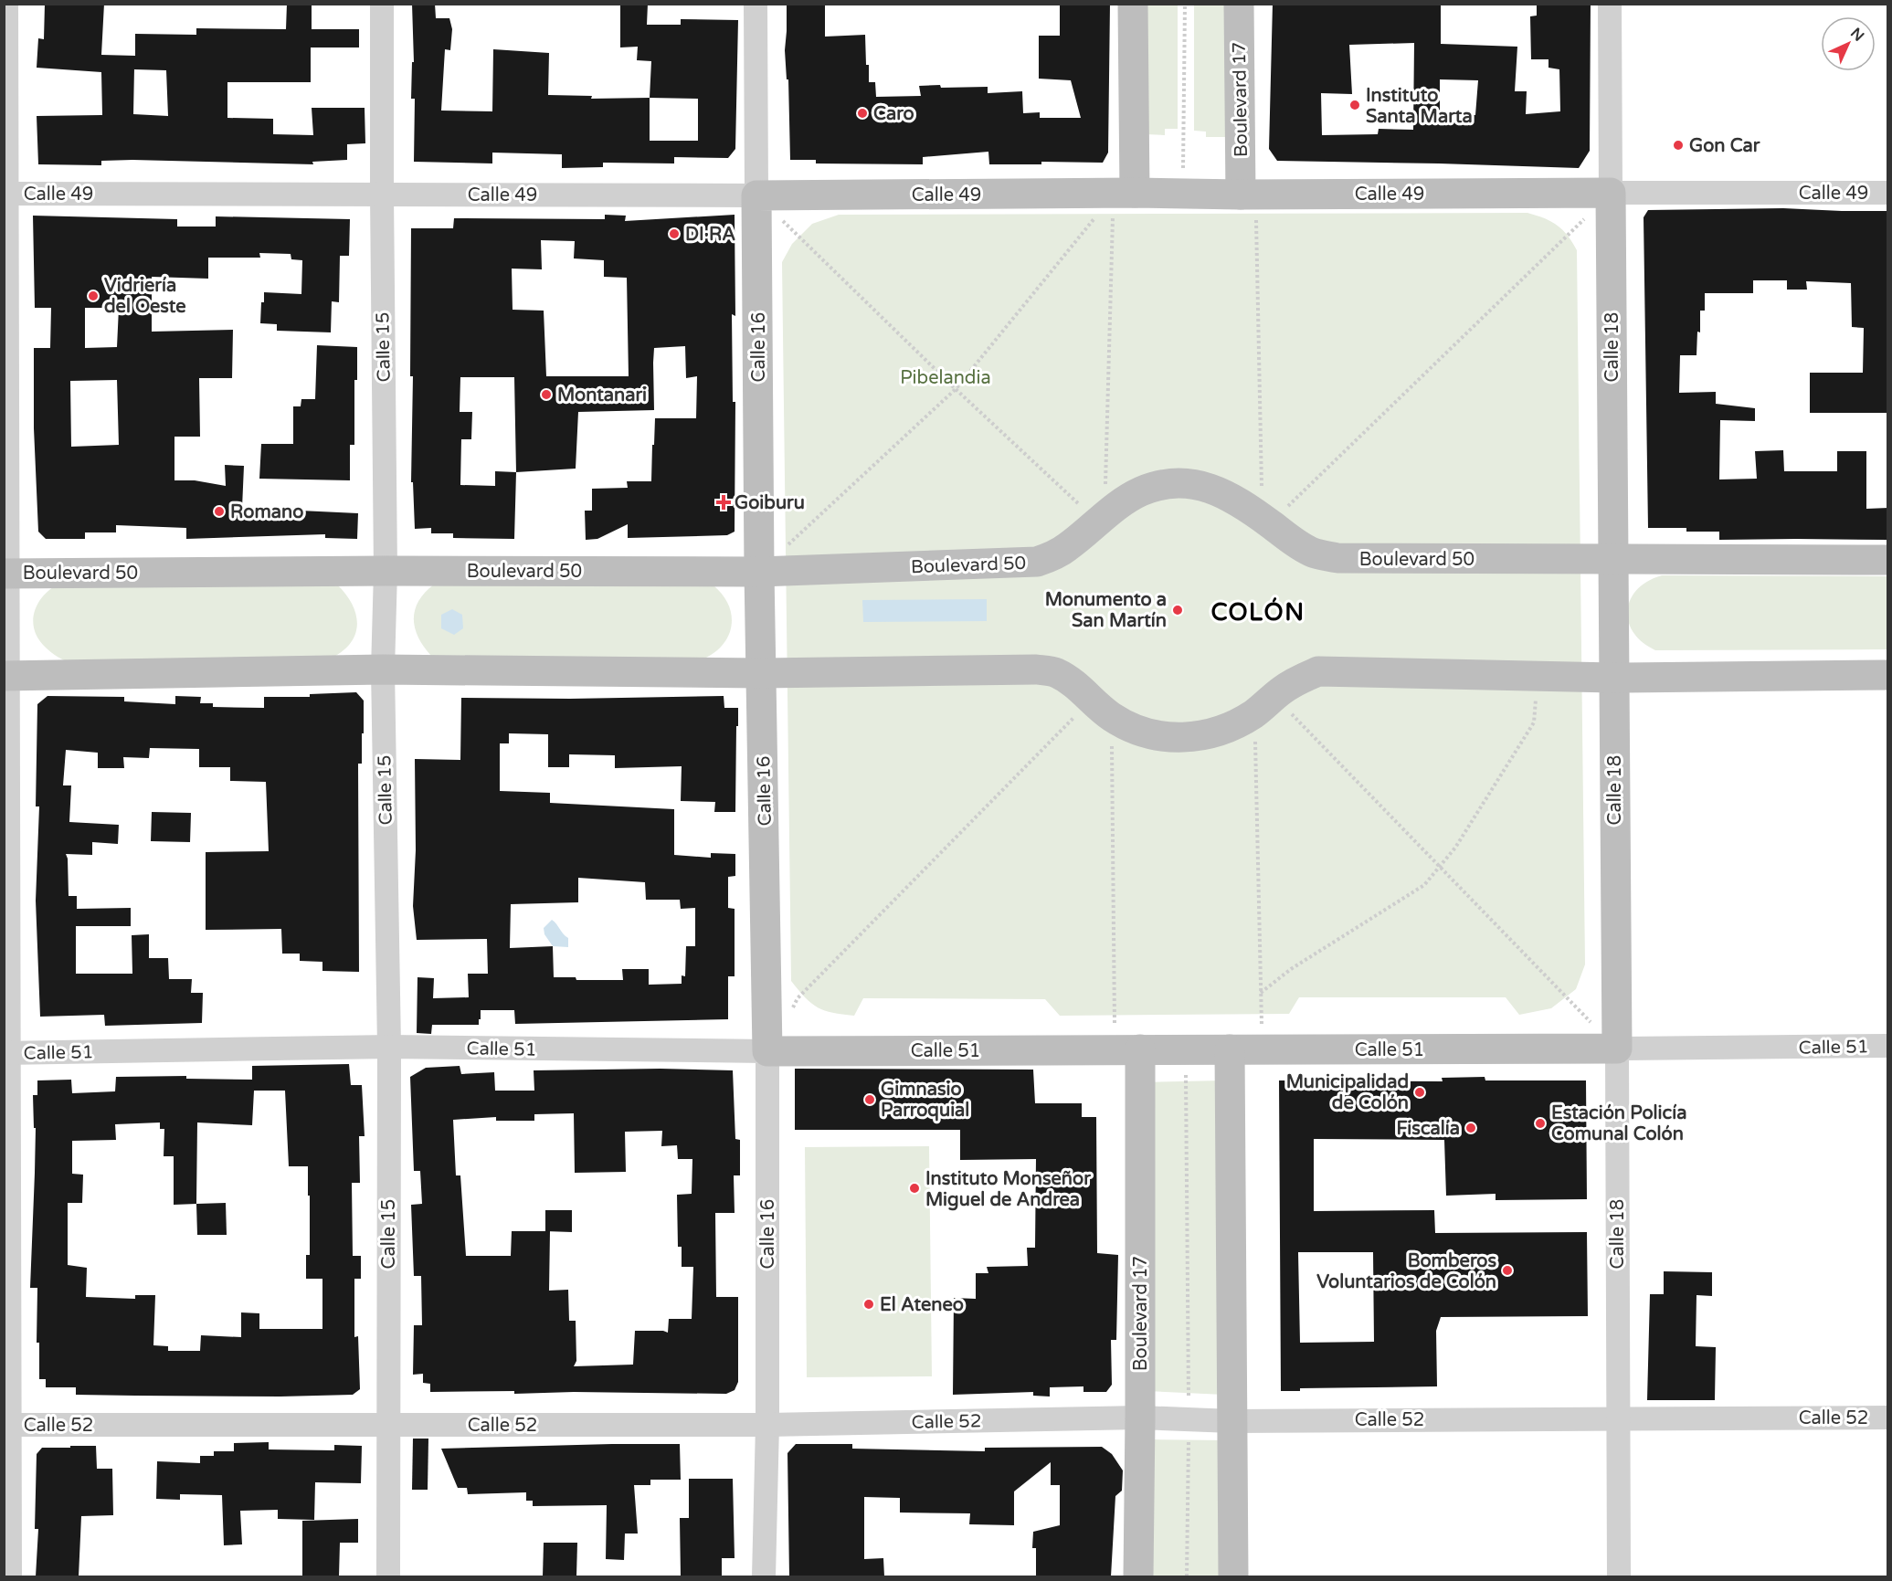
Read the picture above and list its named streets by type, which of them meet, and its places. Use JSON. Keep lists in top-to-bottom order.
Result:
{
  "streets": {
    "main road": [
      "Boulevard 17",
      "Calle 49",
      "Calle 16",
      "Calle 18",
      "Boulevard 50",
      "Calle 51"
    ],
    "street": ["Calle 15", "Calle 52"]
  },
  "crossings": [
    ["Boulevard 17", "Calle 49"],
    ["Boulevard 17", "Calle 51"],
    ["Boulevard 17", "Calle 52"],
    ["Calle 49", "Calle 15"],
    ["Calle 49", "Calle 16"],
    ["Calle 49", "Calle 18"],
    ["Calle 15", "Boulevard 50"],
    ["Calle 15", "Calle 51"],
    ["Calle 15", "Calle 52"],
    ["Calle 16", "Boulevard 50"],
    ["Calle 16", "Calle 51"],
    ["Calle 16", "Calle 52"],
    ["Calle 18", "Boulevard 50"],
    ["Calle 18", "Calle 51"],
    ["Calle 18", "Calle 52"]
  ],
  "districts": ["COLÓN"],
  "parks": ["Pibelandia"],
  "places": {
    "other": [
      "Instituto Santa Marta",
      "Caro",
      "Gon Car",
      "DI·RA",
      "Vidriería del Oeste",
      "Montanari",
      "Romano",
      "Monumento a San Martín",
      "Municipalidad de Colón",
      "Gimnasio Parroquial",
      "Estación Policía Comunal Colón",
      "Fiscalía",
      "Instituto Monseñor Miguel de Andrea",
      "Bomberos Voluntarios de Colón",
      "El Ateneo"
    ],
    "health": ["Goiburu"]
  },
  "north": "top right"
}
